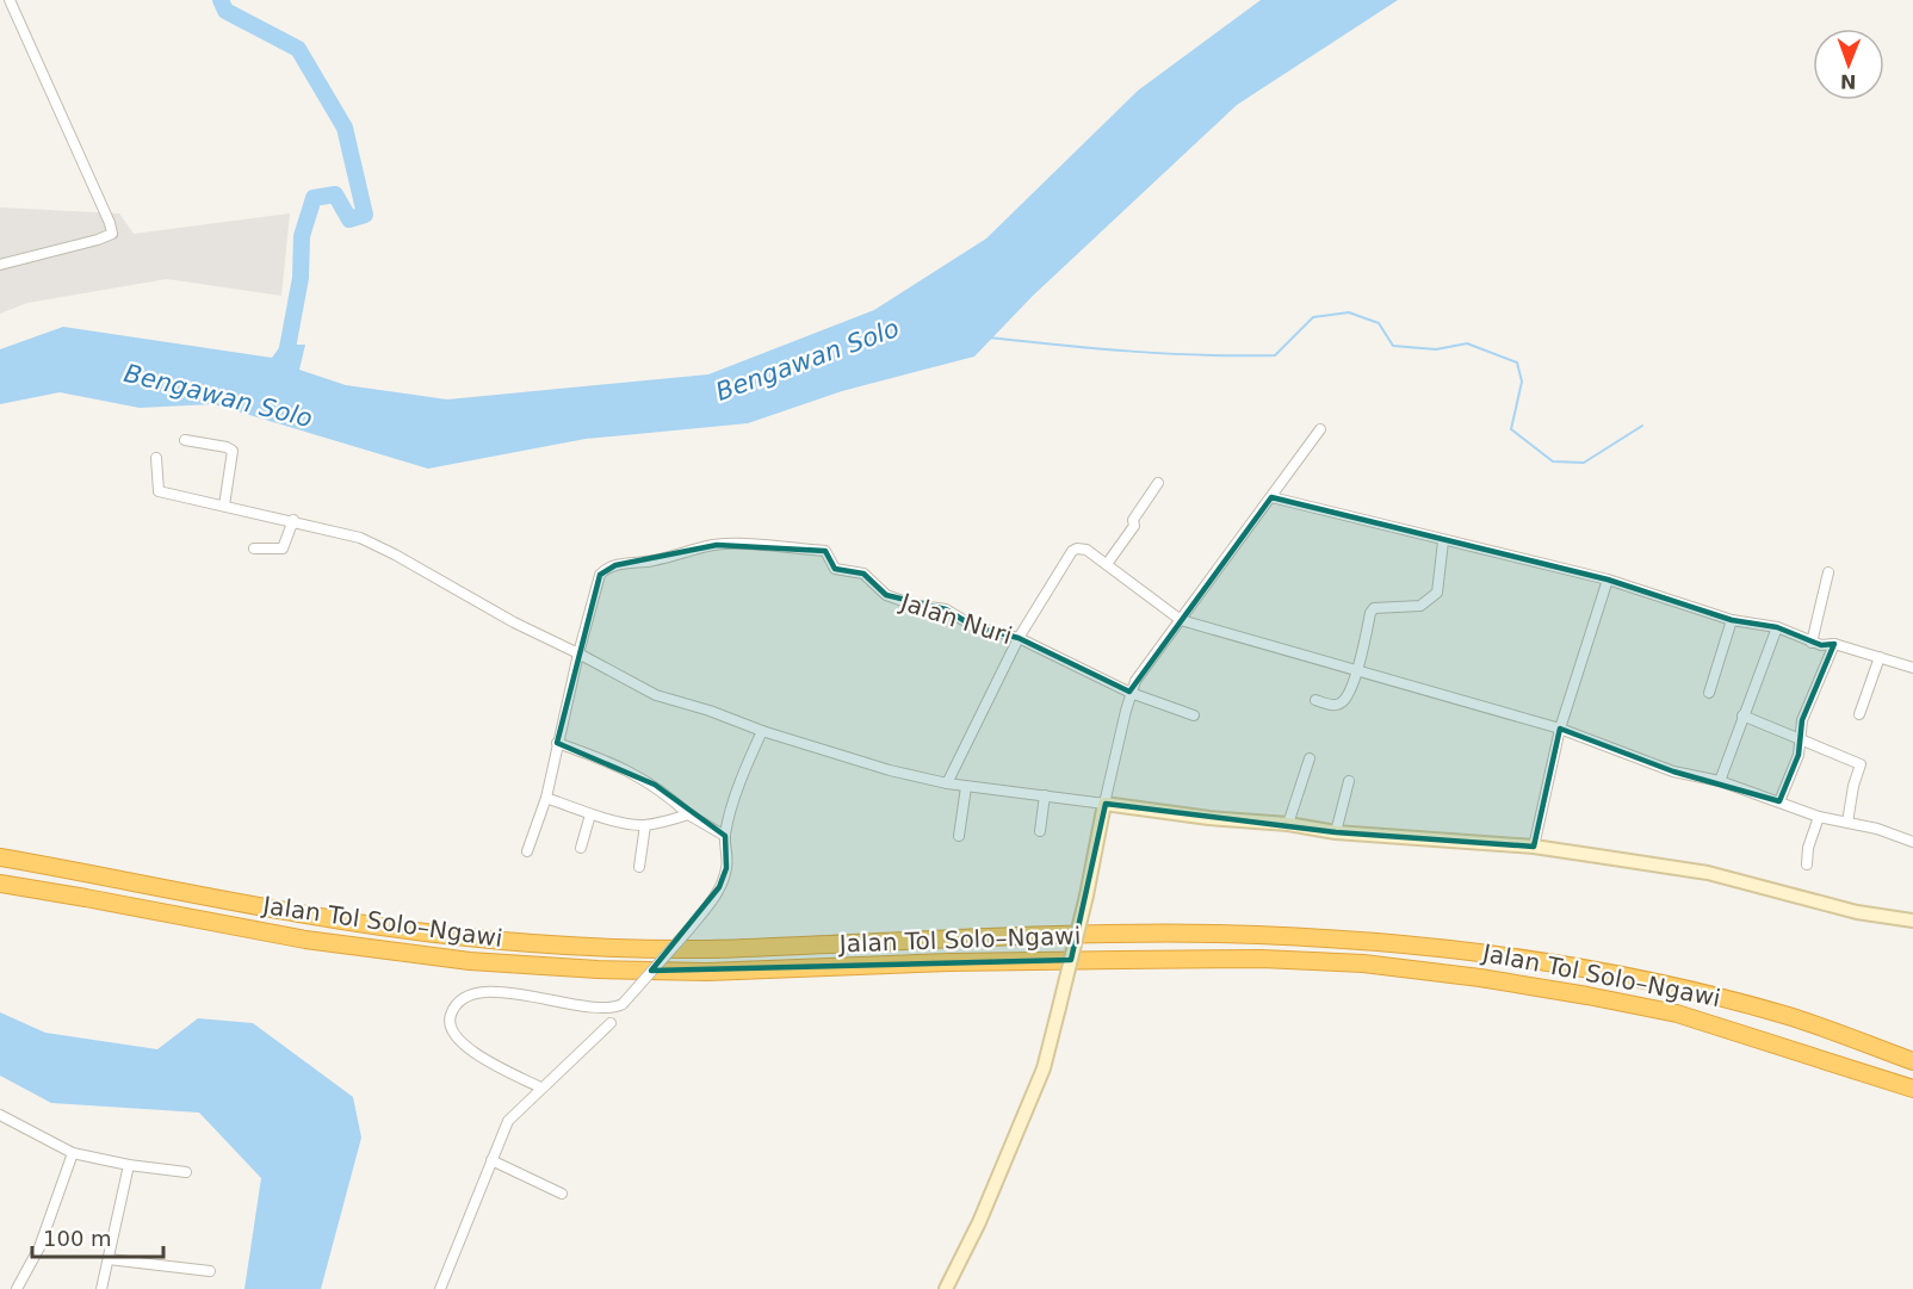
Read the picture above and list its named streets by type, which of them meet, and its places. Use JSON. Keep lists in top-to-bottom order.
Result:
{
  "streets": {
    "highway": ["Jalan Tol Solo–Ngawi"],
    "street": ["Jalan Nuri"]
  },
  "water": ["Bengawan Solo"],
  "scale_bar": "100 m",
  "north": "bottom"
}
